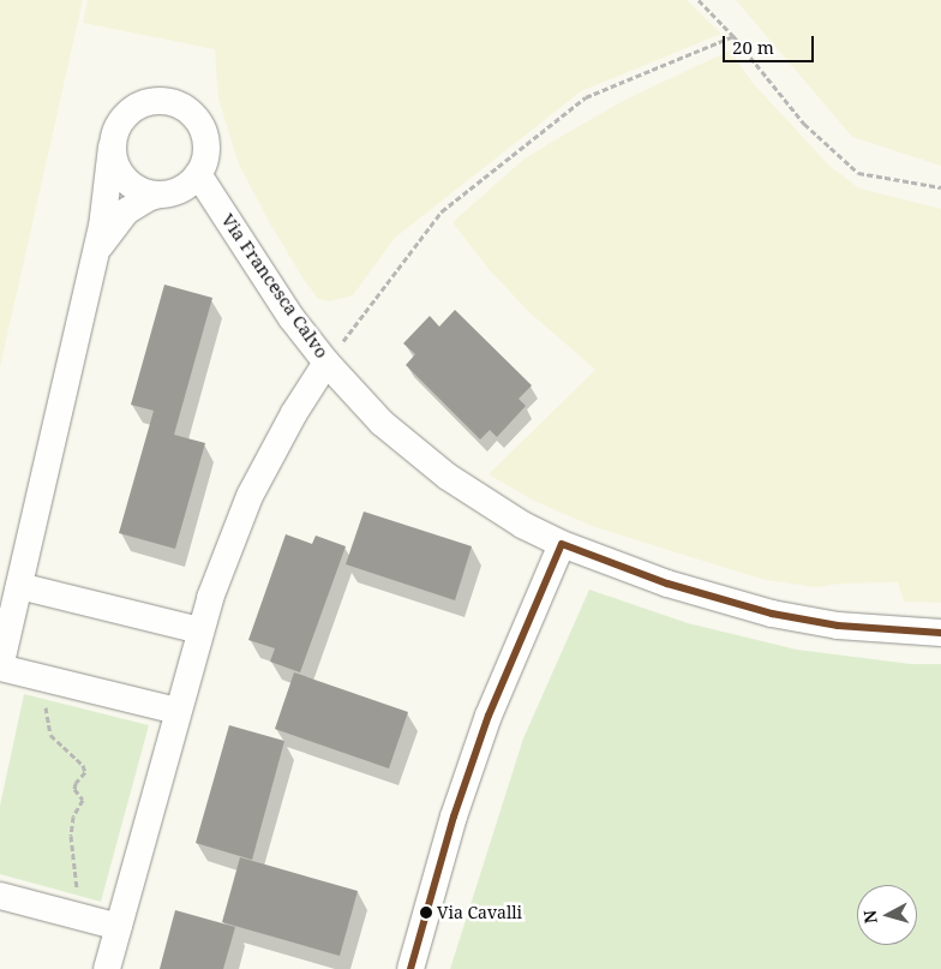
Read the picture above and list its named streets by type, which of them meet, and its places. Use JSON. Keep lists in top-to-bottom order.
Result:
{
  "streets": {
    "street": ["Via Francesca Calvo"]
  },
  "places": ["Via Cavalli"],
  "scale_bar": "20 m",
  "north": "left"
}
